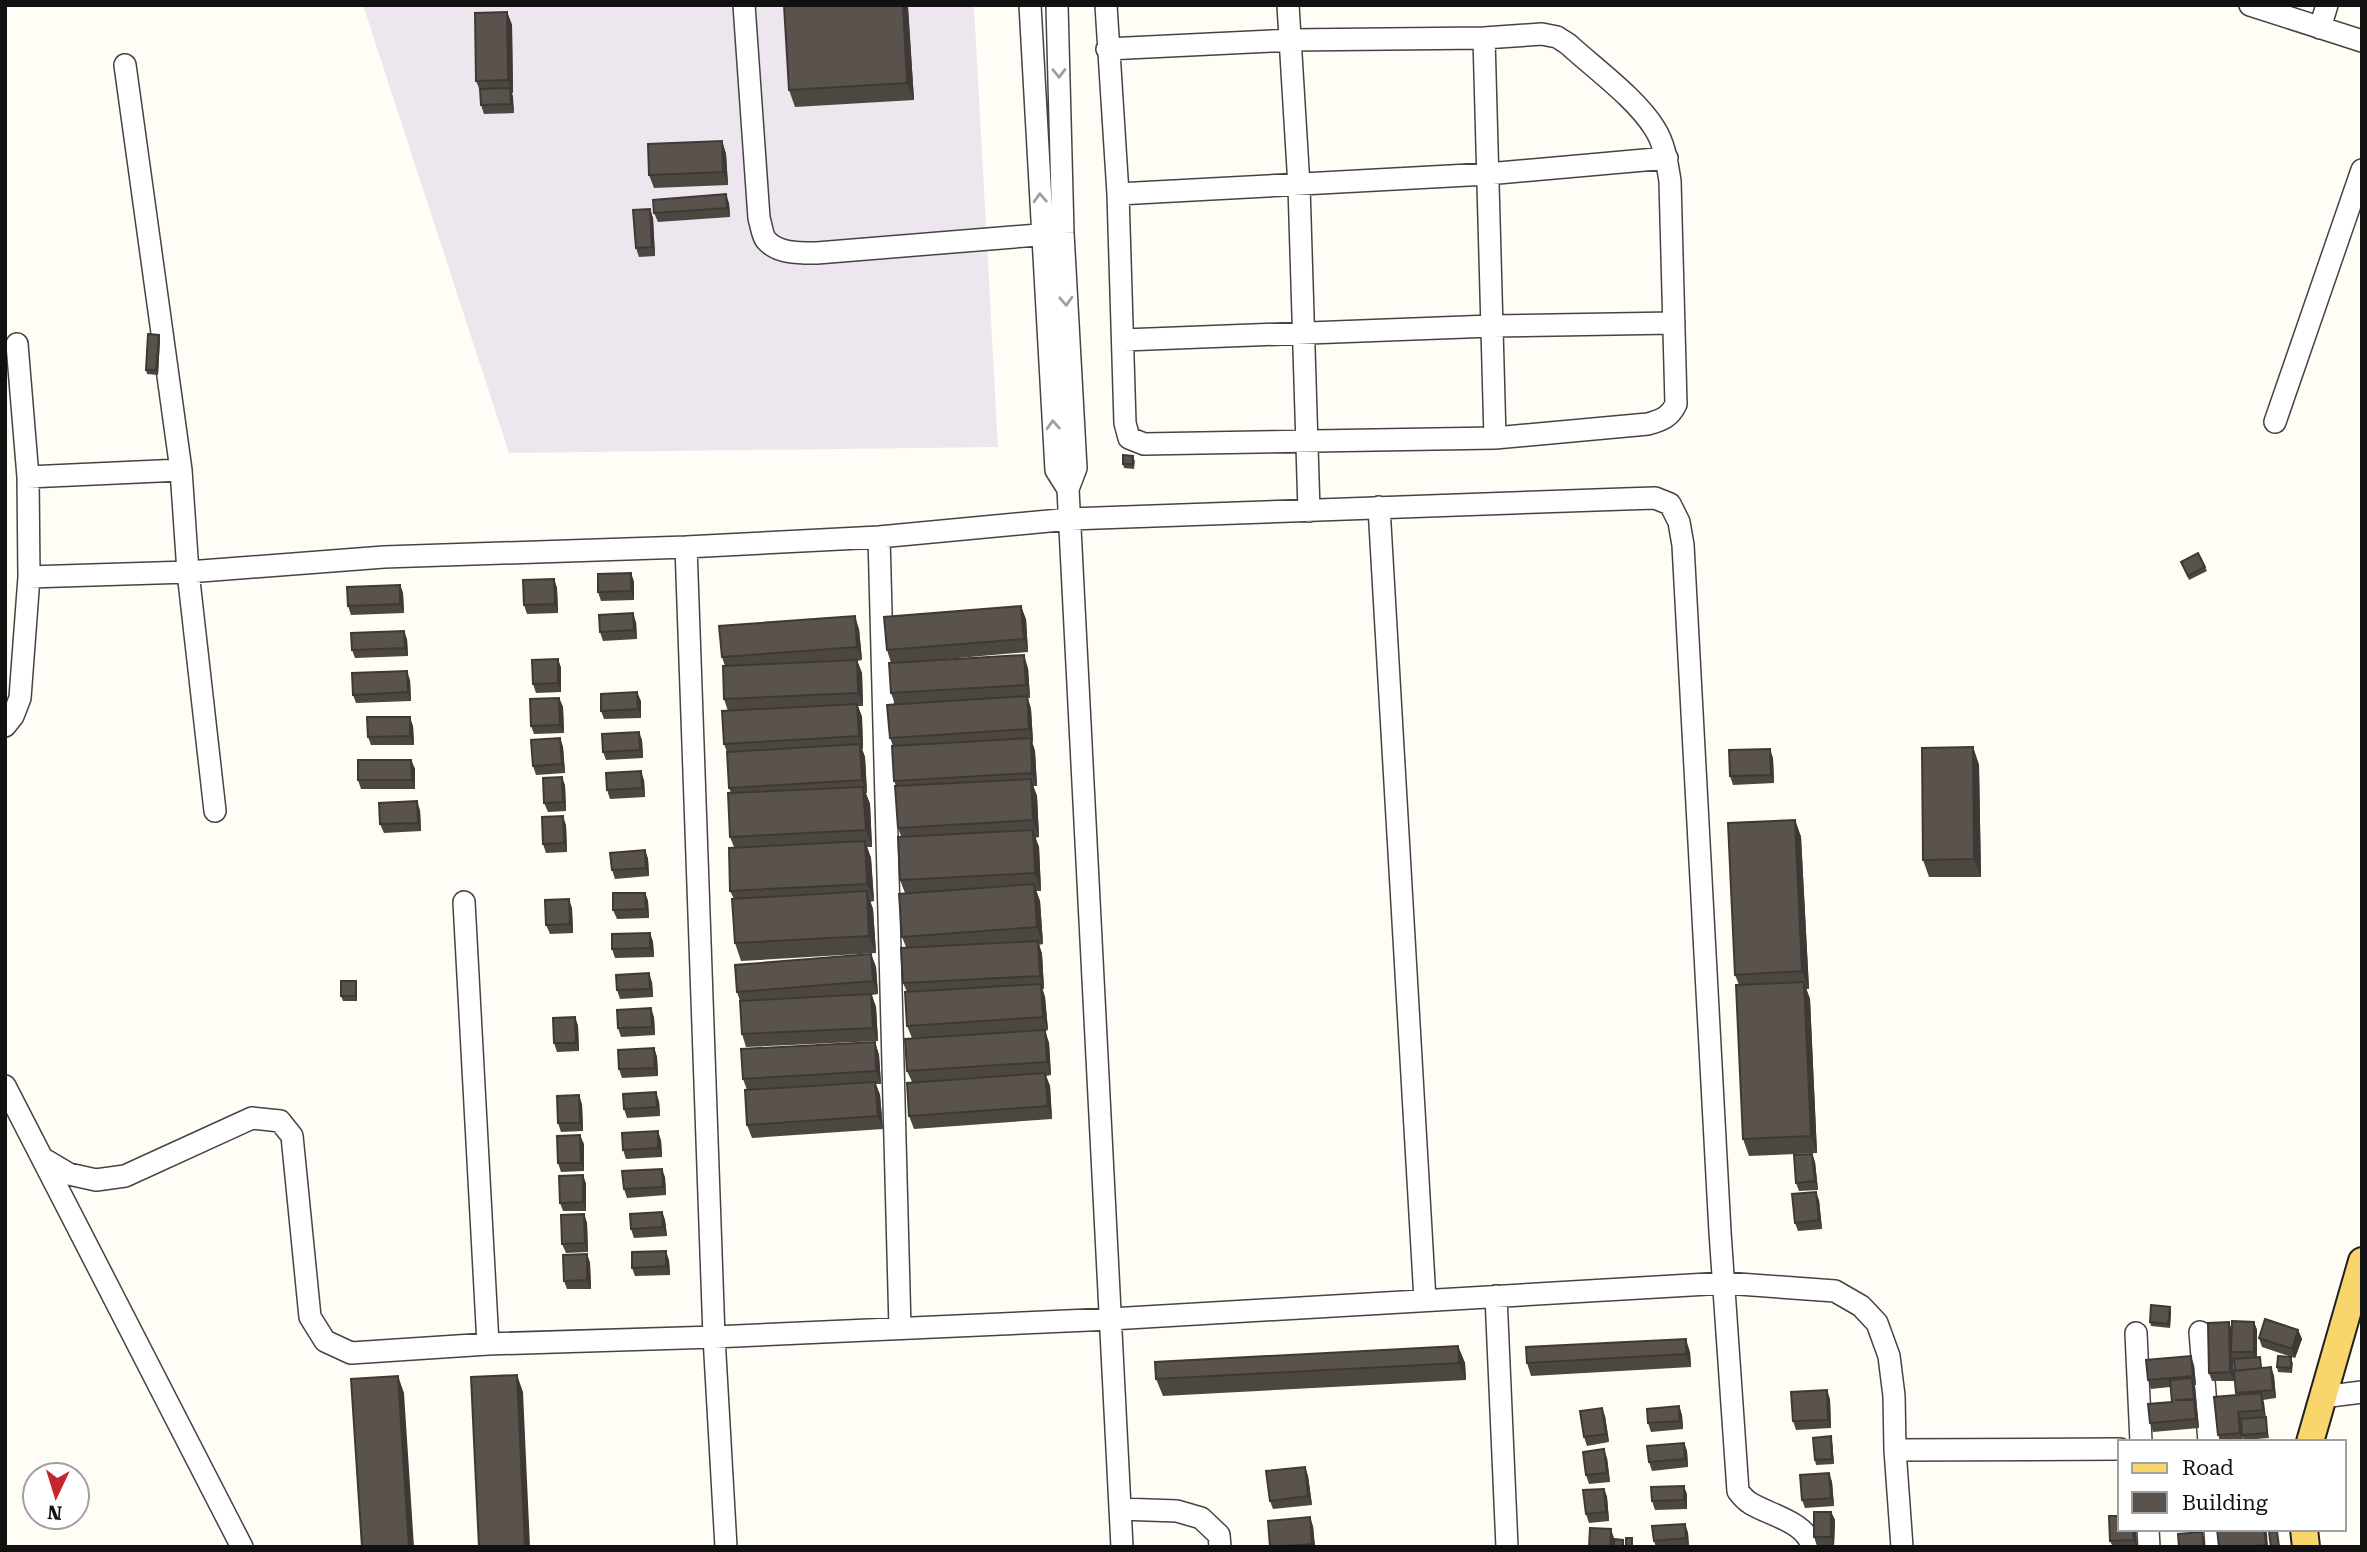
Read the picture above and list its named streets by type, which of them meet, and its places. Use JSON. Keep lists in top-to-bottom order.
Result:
{
  "legend": ["Road", "Building"],
  "north": "bottom"
}
